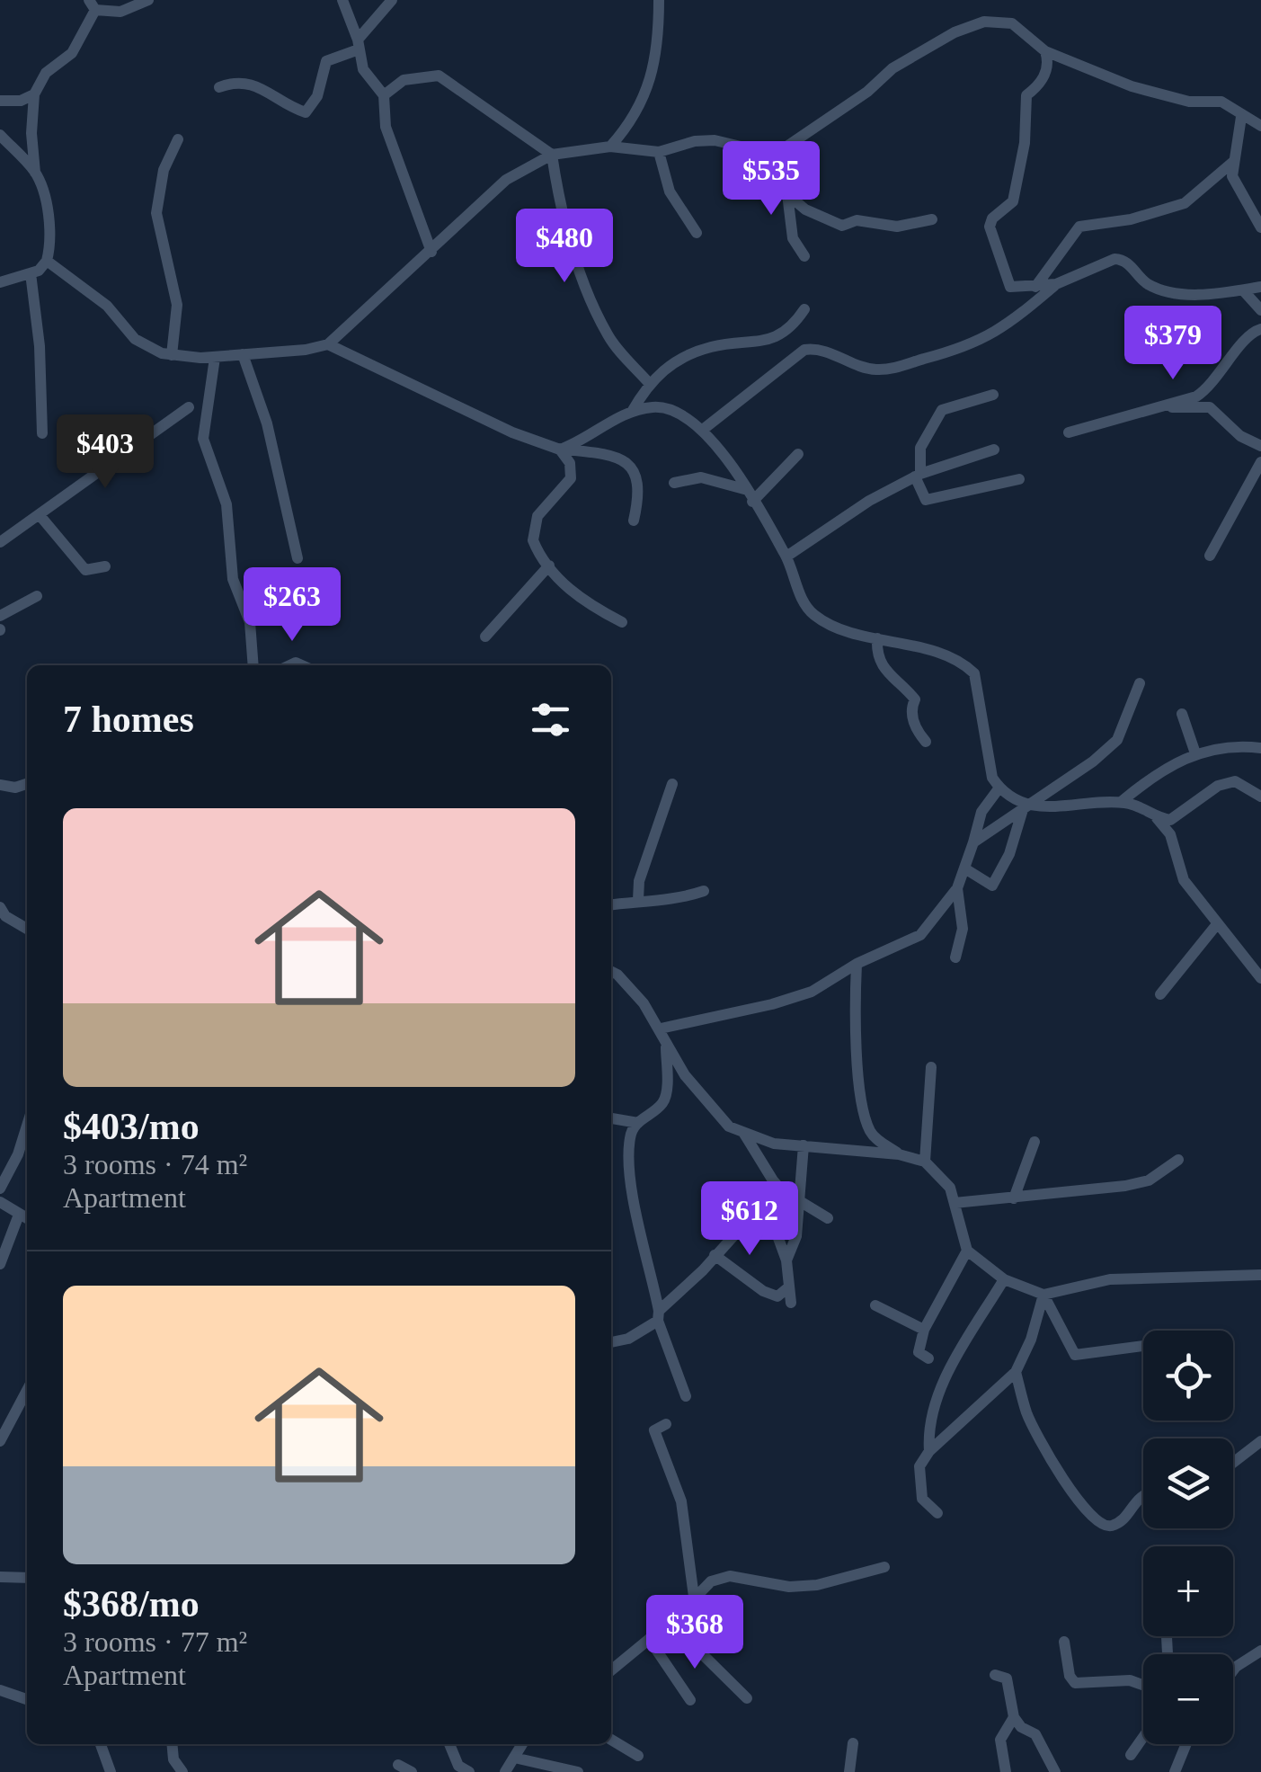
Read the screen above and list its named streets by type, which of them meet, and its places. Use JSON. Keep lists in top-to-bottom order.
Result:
{
  "page": {
    "price": [
      "$535",
      "$480",
      "$379",
      "$403",
      "$263",
      "$612",
      "$368"
    ],
    "heading": "7 homes",
    "list": [
      {
        "name": "$403/mo",
        "note": "3 rooms · 74 m² · Apartment"
      },
      {
        "name": "$368/mo",
        "note": "3 rooms · 77 m² · Apartment"
      }
    ],
    "map_buttons": ["+", "−"]
  }
}
